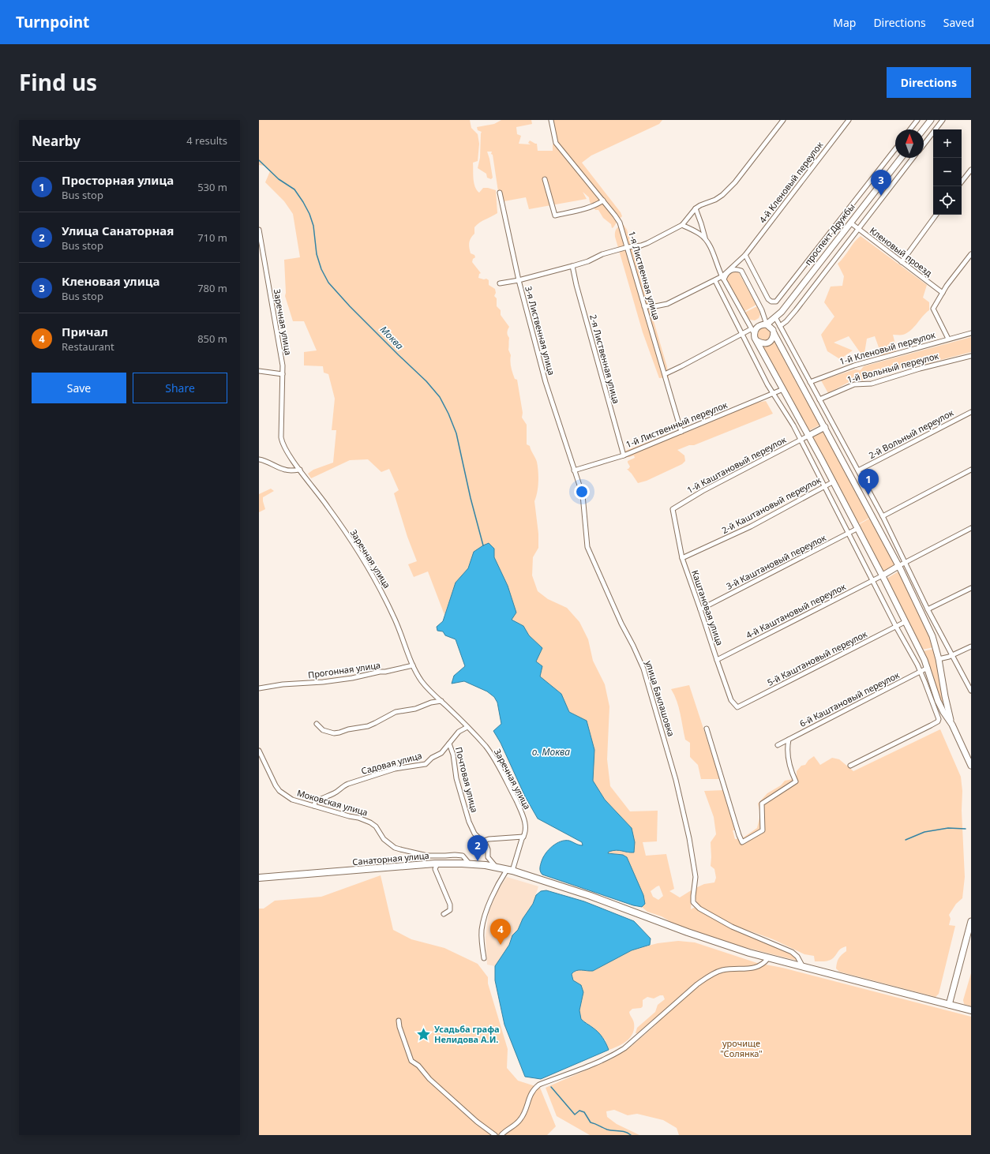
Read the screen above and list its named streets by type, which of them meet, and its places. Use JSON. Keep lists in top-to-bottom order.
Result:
{
  "streets": {
    "main road": ["проспект Дружбы", "Санаторная улица"],
    "street": [
      "4-й Кленовый переулок",
      "Кленовый проезд",
      "1-я Лиственная улица",
      "Заречная улица",
      "3-я Лиственная улица",
      "1-й Кленовый переулок",
      "2-я Лиственная улица",
      "1-й Вольный переулок",
      "1-й Лиственный переулок",
      "2-й Вольный переулок",
      "1-й Каштановый переулок",
      "2-й Каштановый переулок",
      "3-й Каштановый переулок",
      "Каштановая улица",
      "4-й Каштановый переулок",
      "5-й Каштановый переулок",
      "Прогонная улица",
      "улица Баклашовка",
      "6-й Каштановый переулок",
      "Садовая улица",
      "Почтовая улица",
      "Моковская улица"
    ]
  },
  "crossings": [
    ["проспект Дружбы", "Кленовый проезд"],
    ["1-я Лиственная улица", "1-й Лиственный переулок"],
    ["Заречная улица", "Прогонная улица"],
    ["Заречная улица", "Садовая улица"],
    ["Заречная улица", "Санаторная улица"],
    ["3-я Лиственная улица", "1-й Лиственный переулок"],
    ["3-я Лиственная улица", "улица Баклашовка"],
    ["2-я Лиственная улица", "1-й Лиственный переулок"],
    ["1-й Каштановый переулок", "Каштановая улица"],
    ["2-й Каштановый переулок", "Каштановая улица"],
    ["3-й Каштановый переулок", "Каштановая улица"],
    ["Каштановая улица", "4-й Каштановый переулок"],
    ["Каштановая улица", "5-й Каштановый переулок"],
    ["улица Баклашовка", "Санаторная улица"],
    ["Садовая улица", "Почтовая улица"],
    ["Садовая улица", "Моковская улица"],
    ["Моковская улица", "Санаторная улица"]
  ],
  "water": ["Моква", "о. Моква"],
  "parks": ["урочище \"Солянка\""],
  "places": {
    "place": ["Усадьба графа Нелидова А.И."]
  },
  "north": "top",
  "page": {
    "header": "Turnpoint",
    "nav": ["Map", "Directions", "Saved"],
    "title": "Find us",
    "buttons": [
      "Directions",
      ["Save", "Share"]
    ],
    "heading": ["Nearby", "4 results"],
    "map_buttons": ["+", "−"],
    "list": [
      {
        "mark": "1",
        "name": "Просторная улица",
        "note": "Bus stop",
        "value": "530 m"
      },
      {
        "mark": "2",
        "name": "Улица Санаторная",
        "note": "Bus stop",
        "value": "710 m"
      },
      {
        "mark": "3",
        "name": "Кленовая улица",
        "note": "Bus stop",
        "value": "780 m"
      },
      {
        "mark": "4",
        "name": "Причал",
        "note": "Restaurant",
        "value": "850 m"
      }
    ],
    "pins": [
      "3",
      "1",
      "2",
      "4"
    ]
  }
}
